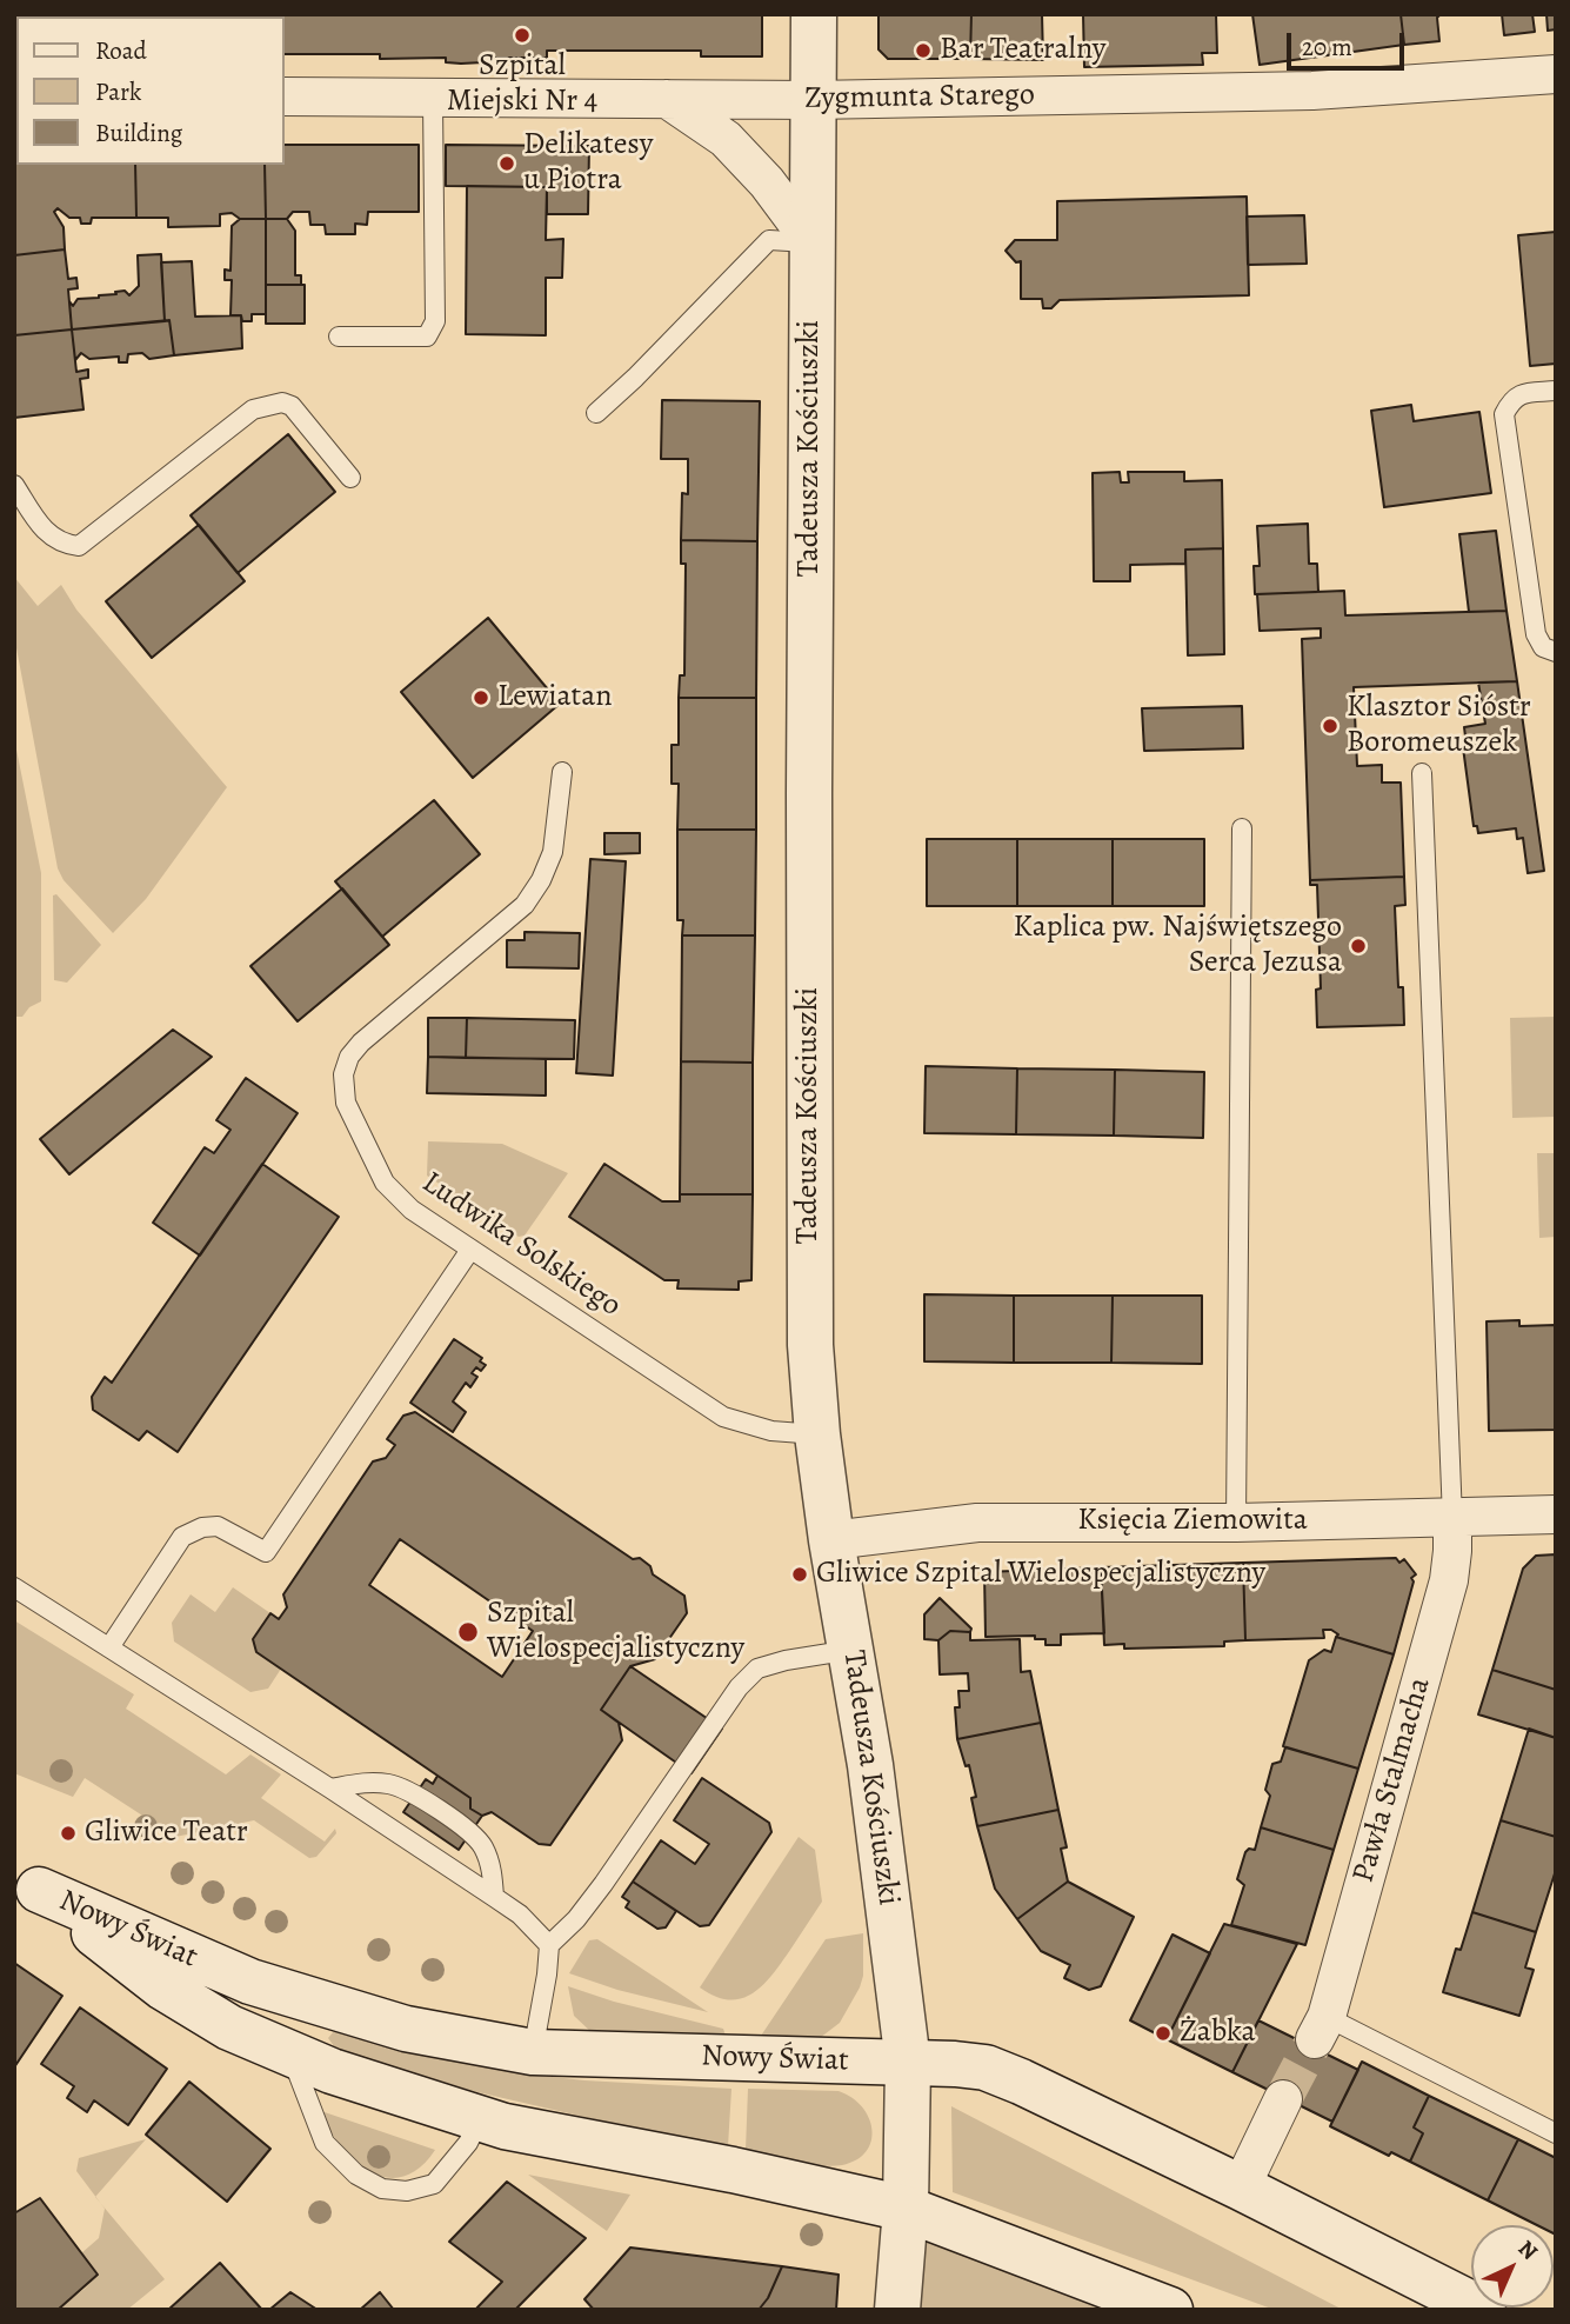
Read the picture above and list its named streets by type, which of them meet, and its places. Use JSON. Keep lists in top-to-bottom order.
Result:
{
  "streets": {
    "main road": ["Tadeusza Kościuszki", "Nowy Świat"],
    "street": ["Zygmunta Starego", "Księcia Ziemowita", "Pawła Stalmacha"],
    "lane": ["Ludwika Solskiego"]
  },
  "crossings": [
    ["Zygmunta Starego", "Tadeusza Kościuszki"],
    ["Tadeusza Kościuszki", "Ludwika Solskiego"],
    ["Tadeusza Kościuszki", "Księcia Ziemowita"],
    ["Tadeusza Kościuszki", "Nowy Świat"],
    ["Księcia Ziemowita", "Pawła Stalmacha"]
  ],
  "places": [
    "Szpital Miejski Nr 4",
    "Bar Teatralny",
    "Delikatesy u Piotra",
    "Lewiatan",
    "Klasztor Sióstr Boromeuszek",
    "Kaplica pw. Najświętszego Serca Jezusa",
    "Gliwice Szpital Wielospecjalistyczny",
    "Szpital Wielospecjalistyczny",
    "Gliwice Teatr",
    "Żabka"
  ],
  "legend": ["Road", "Park", "Building"],
  "scale_bar": "20 m",
  "north": "top right"
}
